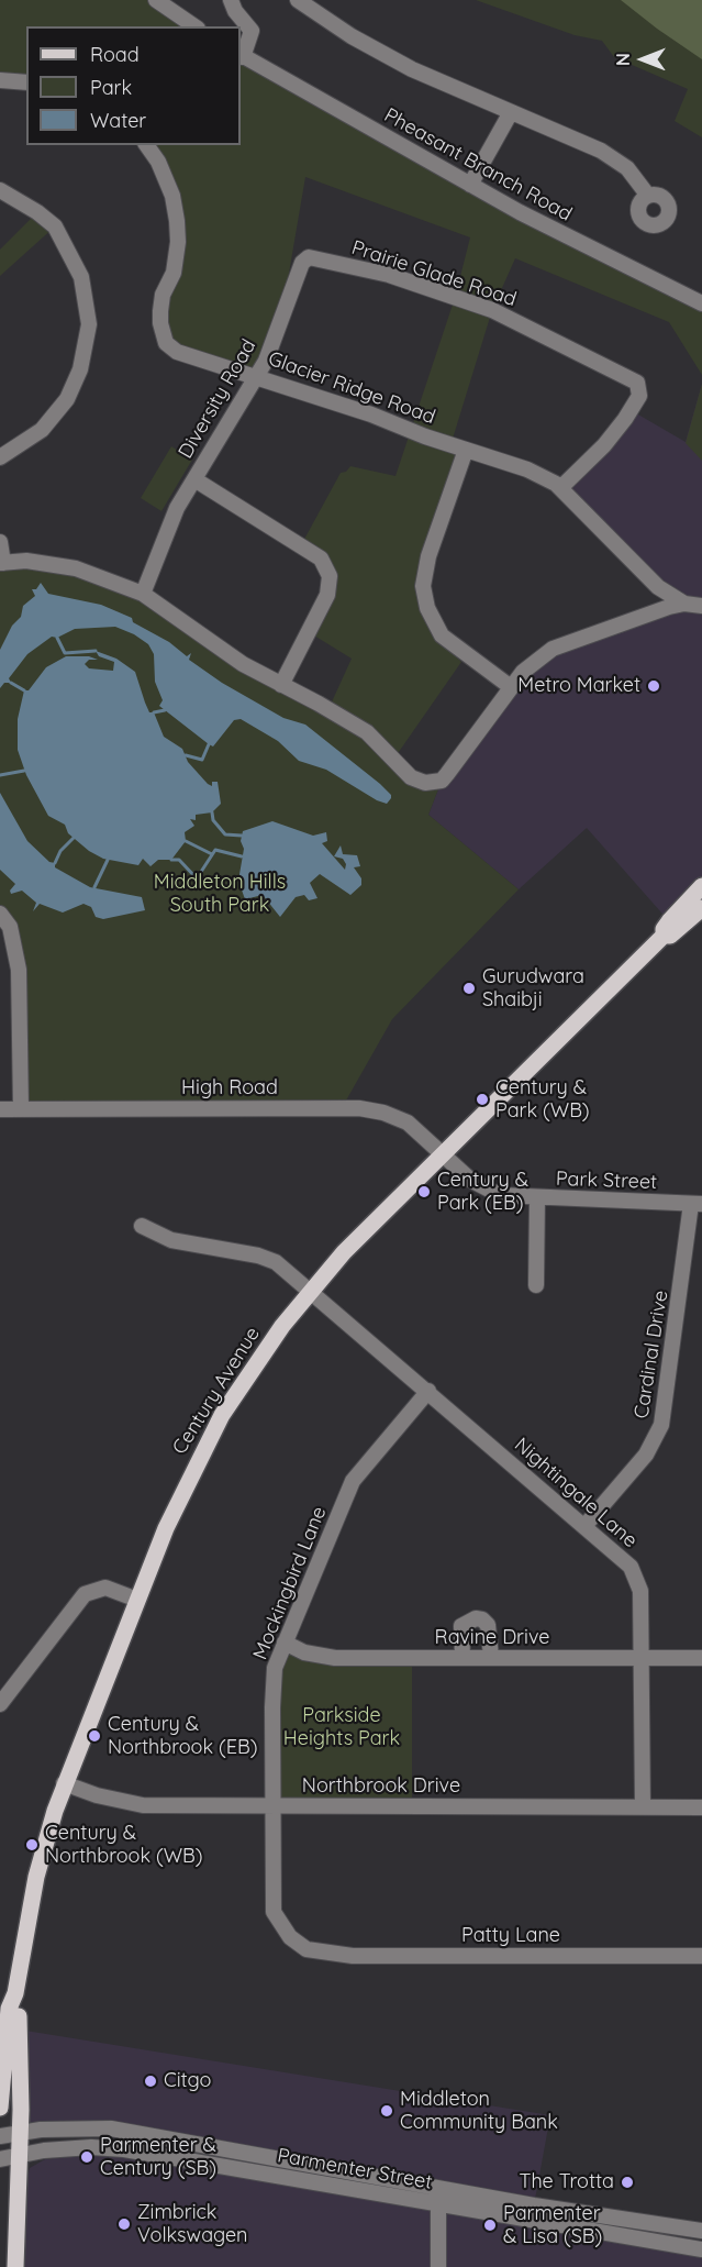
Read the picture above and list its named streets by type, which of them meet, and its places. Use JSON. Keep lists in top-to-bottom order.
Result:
{
  "streets": {
    "main road": ["Century Avenue"],
    "street": [
      "Pheasant Branch Road",
      "Prairie Glade Road",
      "Glacier Ridge Road",
      "Diversity Road",
      "High Road",
      "Park Street",
      "Cardinal Drive",
      "Nightingale Lane",
      "Mockingbird Lane",
      "Ravine Drive",
      "Northbrook Drive",
      "Patty Lane",
      "Parmenter Street"
    ]
  },
  "crossings": [
    ["Prairie Glade Road", "Glacier Ridge Road"],
    ["Prairie Glade Road", "Diversity Road"],
    ["Glacier Ridge Road", "Diversity Road"],
    ["High Road", "Park Street"],
    ["High Road", "Century Avenue"],
    ["Park Street", "Cardinal Drive"],
    ["Park Street", "Century Avenue"],
    ["Cardinal Drive", "Nightingale Lane"],
    ["Century Avenue", "Nightingale Lane"],
    ["Century Avenue", "Northbrook Drive"],
    ["Century Avenue", "Parmenter Street"],
    ["Nightingale Lane", "Mockingbird Lane"],
    ["Nightingale Lane", "Ravine Drive"],
    ["Nightingale Lane", "Northbrook Drive"],
    ["Mockingbird Lane", "Ravine Drive"],
    ["Mockingbird Lane", "Northbrook Drive"],
    ["Mockingbird Lane", "Patty Lane"]
  ],
  "parks": ["Middleton Hills South Park", "Parkside Heights Park"],
  "places": [
    "Metro Market",
    "Gurudwara Shaibji",
    "Century & Park (WB)",
    "Century & Park (EB)",
    "Century & Northbrook (EB)",
    "Century & Northbrook (WB)",
    "Citgo",
    "Middleton Community Bank",
    "Parmenter & Century (SB)",
    "The Trotta",
    "Zimbrick Volkswagen",
    "Parmenter & Lisa (SB)"
  ],
  "legend": ["Road", "Park", "Water"],
  "north": "left"
}
